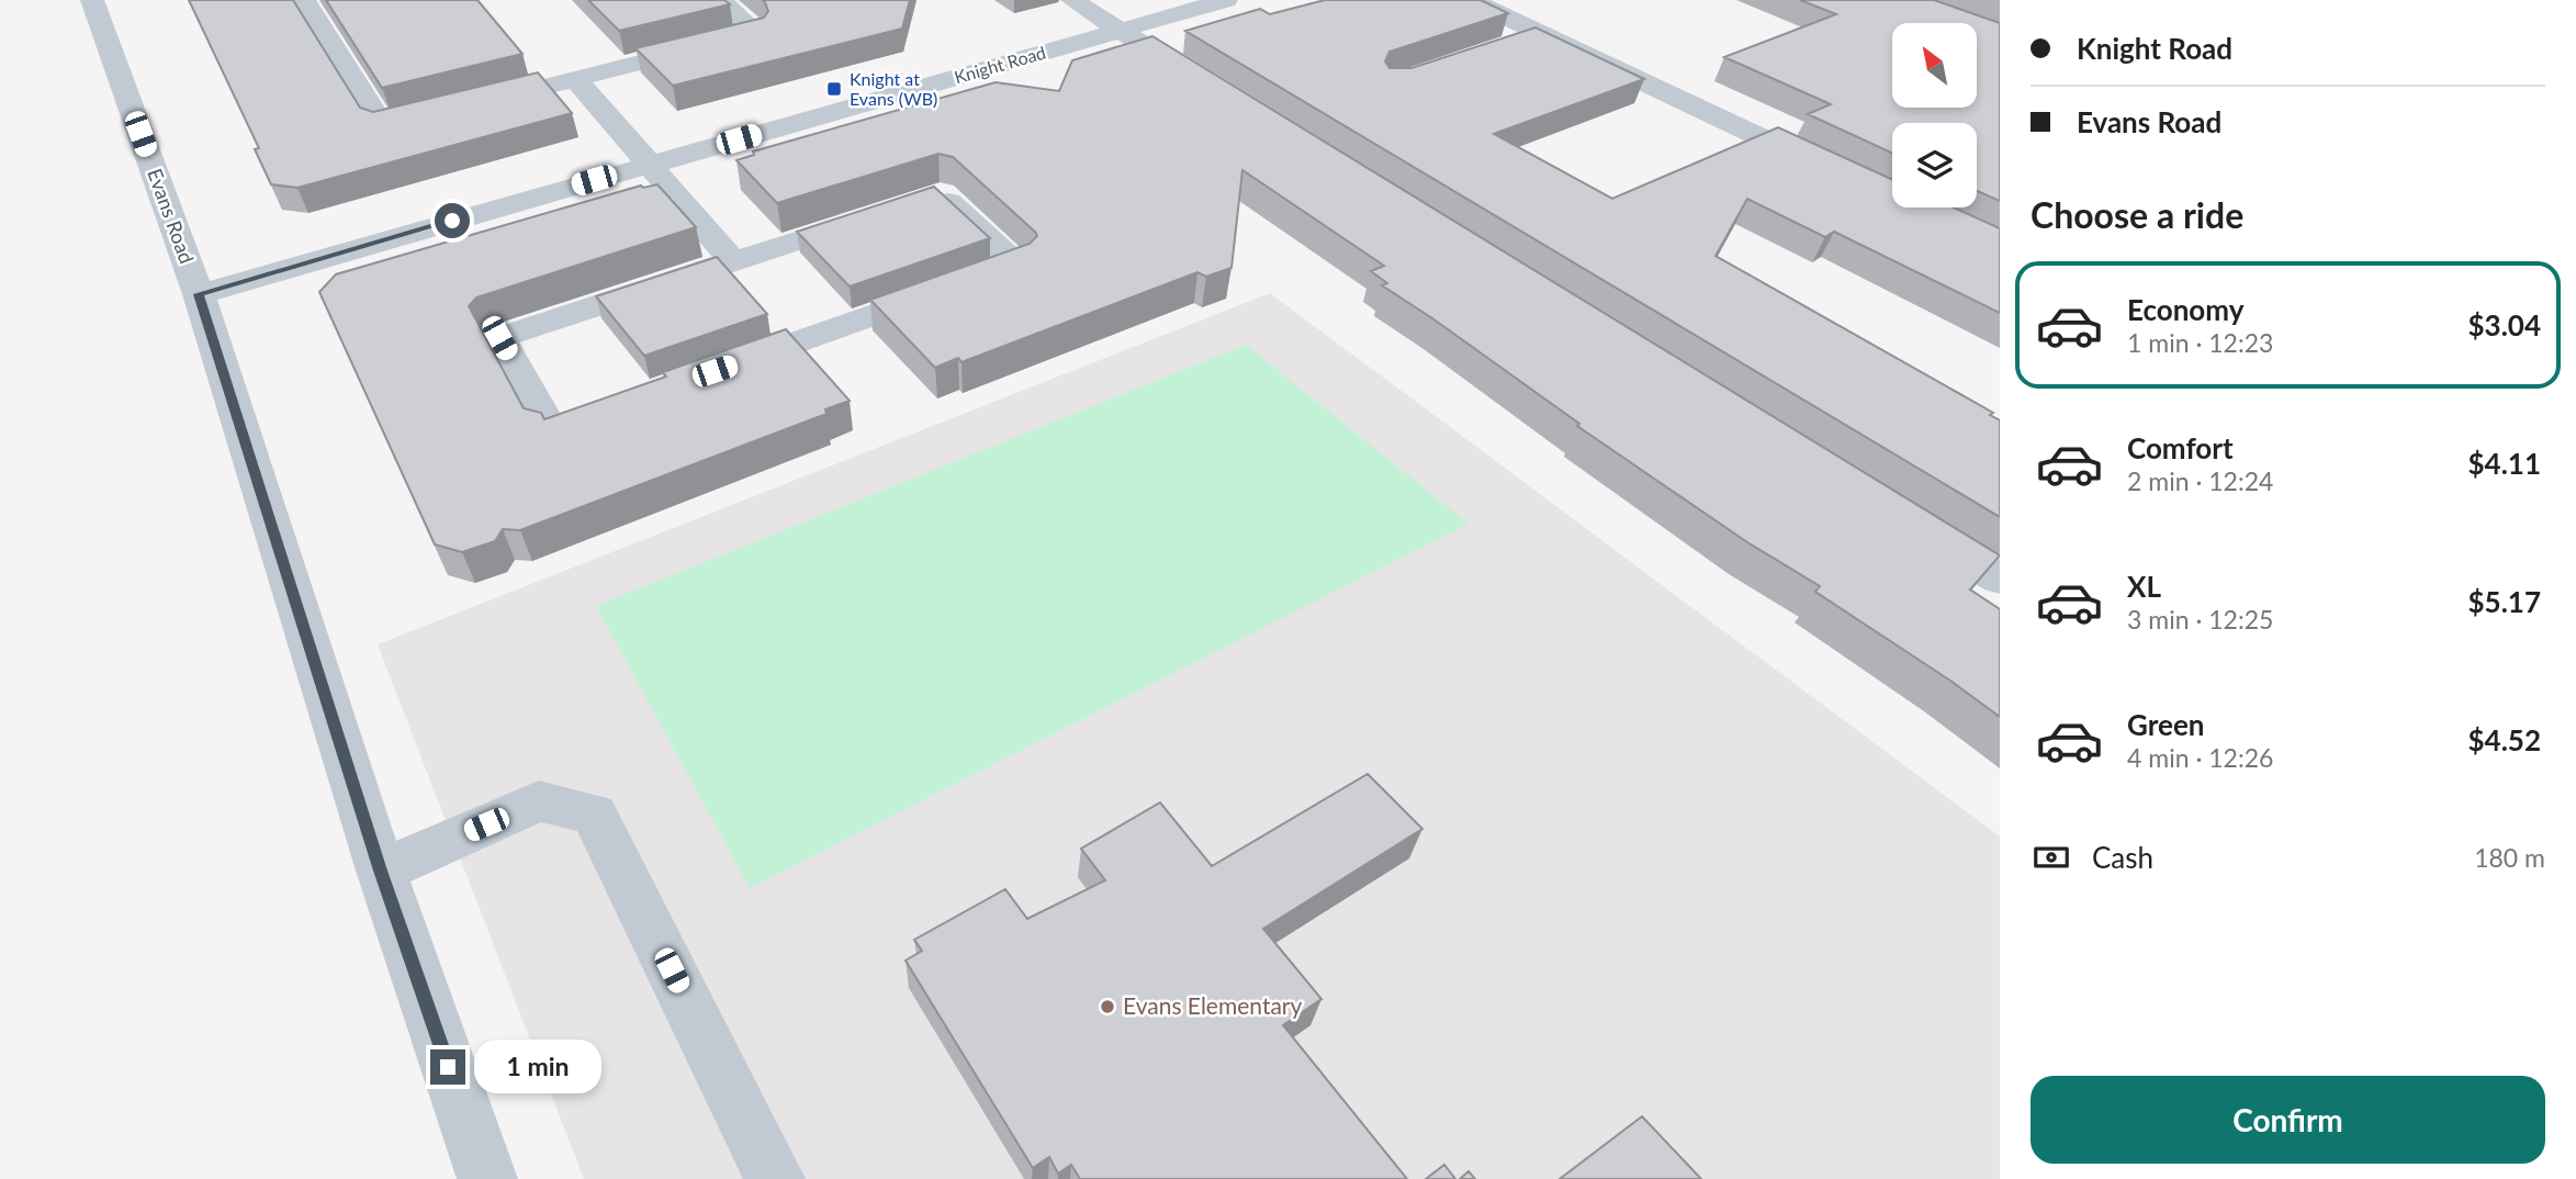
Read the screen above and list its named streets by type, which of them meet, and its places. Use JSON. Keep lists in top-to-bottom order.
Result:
{
  "streets": {
    "street": ["Knight Road", "Evans Road"]
  },
  "crossings": [
    ["Knight Road", "Evans Road"]
  ],
  "places": {
    "transit": ["Knight at Evans (WB)"],
    "other": ["Evans Elementary"]
  },
  "north": "top left",
  "page": {
    "banner": ["Knight Road", "Evans Road"],
    "heading": "Choose a ride",
    "list": [
      {
        "name": "Economy",
        "note": "1 min · 12:23",
        "value": "$3.04"
      },
      {
        "name": "Comfort",
        "note": "2 min · 12:24",
        "value": "$4.11"
      },
      {
        "name": "XL",
        "note": "3 min · 12:25",
        "value": "$5.17"
      },
      {
        "name": "Green",
        "note": "4 min · 12:26",
        "value": "$4.52"
      }
    ],
    "pay": ["Cash", "180 m"],
    "bubble": "1 min",
    "buttons": "Confirm"
  }
}
